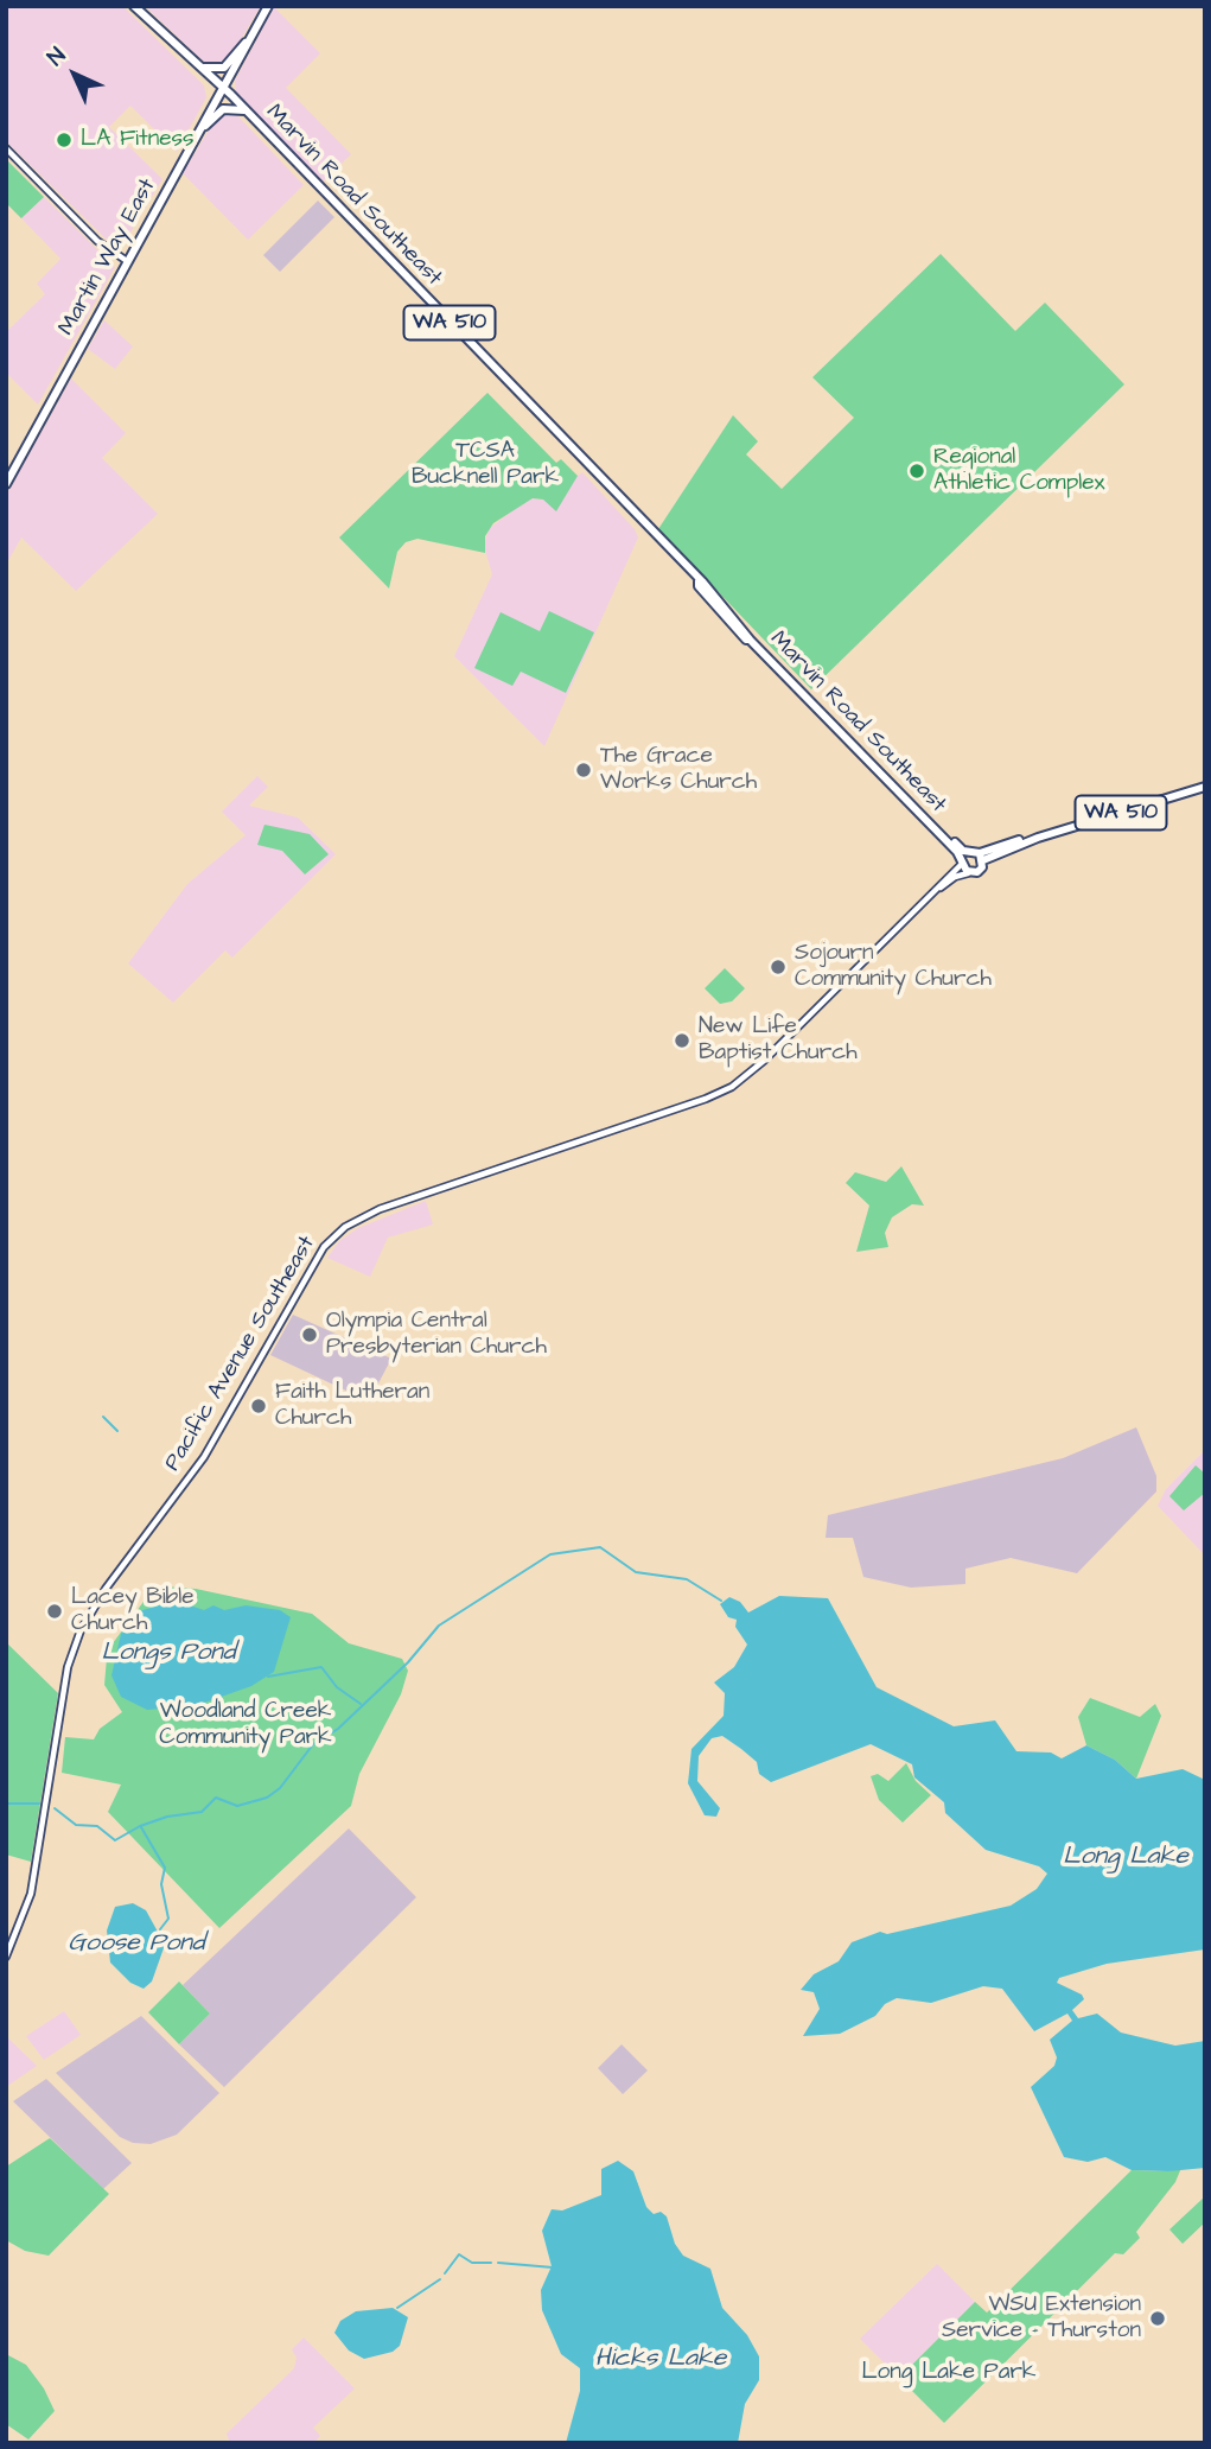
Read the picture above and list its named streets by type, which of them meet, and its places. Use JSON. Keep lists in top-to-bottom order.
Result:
{
  "streets": {
    "main road": [
      "Marvin Road Southeast",
      "Martin Way East",
      "WA 510",
      "Pacific Avenue Southeast"
    ]
  },
  "crossings": [
    ["Marvin Road Southeast", "Martin Way East"],
    ["Marvin Road Southeast", "WA 510"],
    ["Marvin Road Southeast", "Pacific Avenue Southeast"],
    ["Martin Way East", "WA 510"],
    ["WA 510", "Pacific Avenue Southeast"]
  ],
  "water": [
    "Longs Pond",
    "Long Lake",
    "Goose Pond",
    "Hicks Lake"
  ],
  "parks": ["TCSA Bucknell Park", "Woodland Creek Community Park", "Long Lake Park"],
  "places": [
    "LA Fitness",
    "Regional Athletic Complex",
    "The Grace Works Church",
    "Sojourn Community Church",
    "New Life Baptist Church",
    "Olympia Central Presbyterian Church",
    "Faith Lutheran Church",
    "Lacey Bible Church",
    "WSU Extension Service - Thurston"
  ],
  "north": "top left"
}
